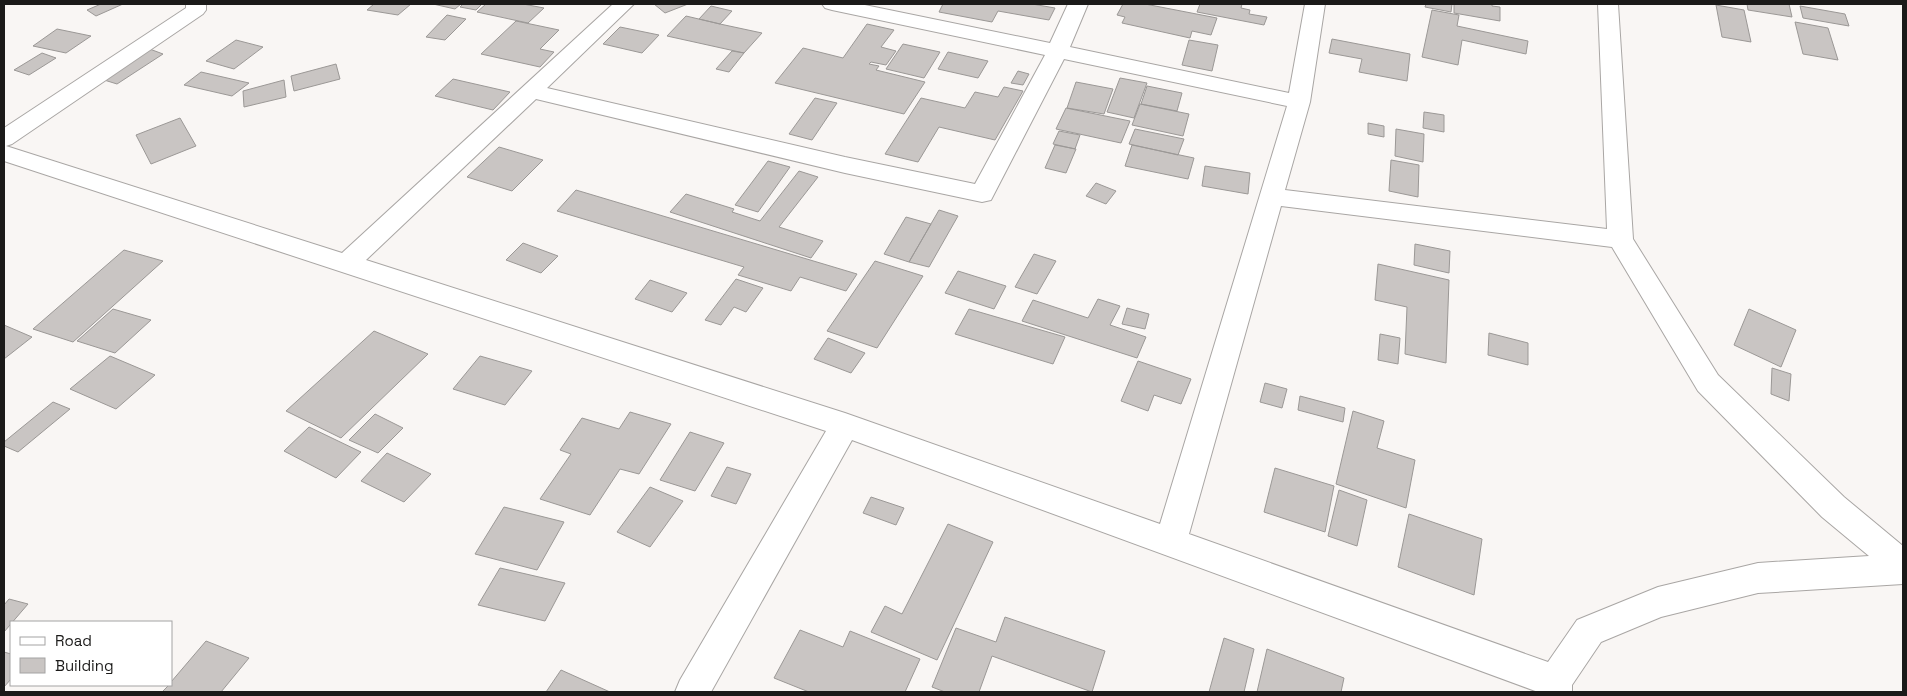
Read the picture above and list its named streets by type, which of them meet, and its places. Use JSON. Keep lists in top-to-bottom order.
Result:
{
  "legend": ["Road", "Building"]
}
